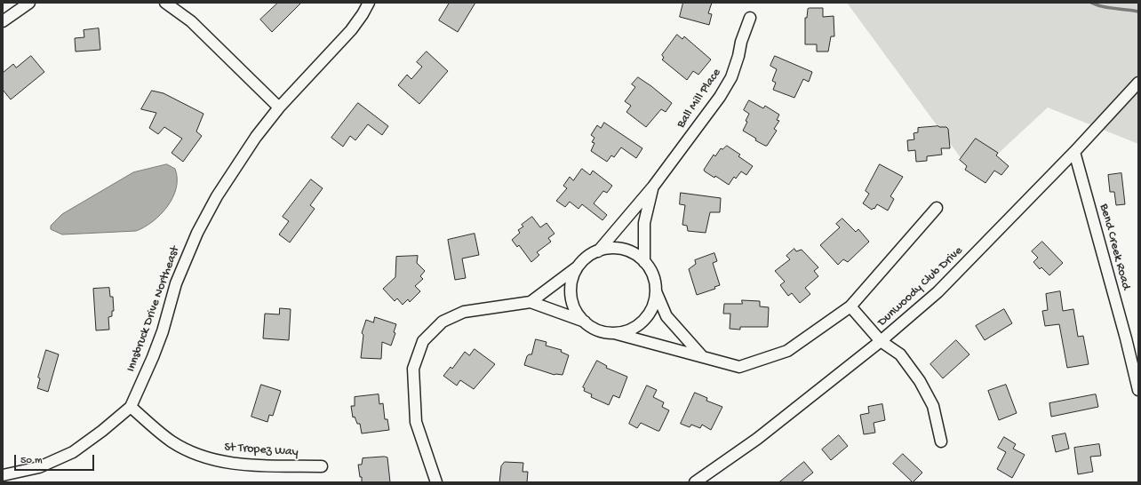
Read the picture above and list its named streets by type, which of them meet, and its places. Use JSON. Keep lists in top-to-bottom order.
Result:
{
  "streets": {
    "street": [
      "Ball Mill Place",
      "Bend Creek Road",
      "Dunwoody Club Drive",
      "Innsbruck Drive Northeast",
      "St Tropez Way"
    ]
  },
  "crossings": [
    ["Bend Creek Road", "Dunwoody Club Drive"],
    ["Innsbruck Drive Northeast", "St Tropez Way"]
  ],
  "scale_bar": "50 m"
}
